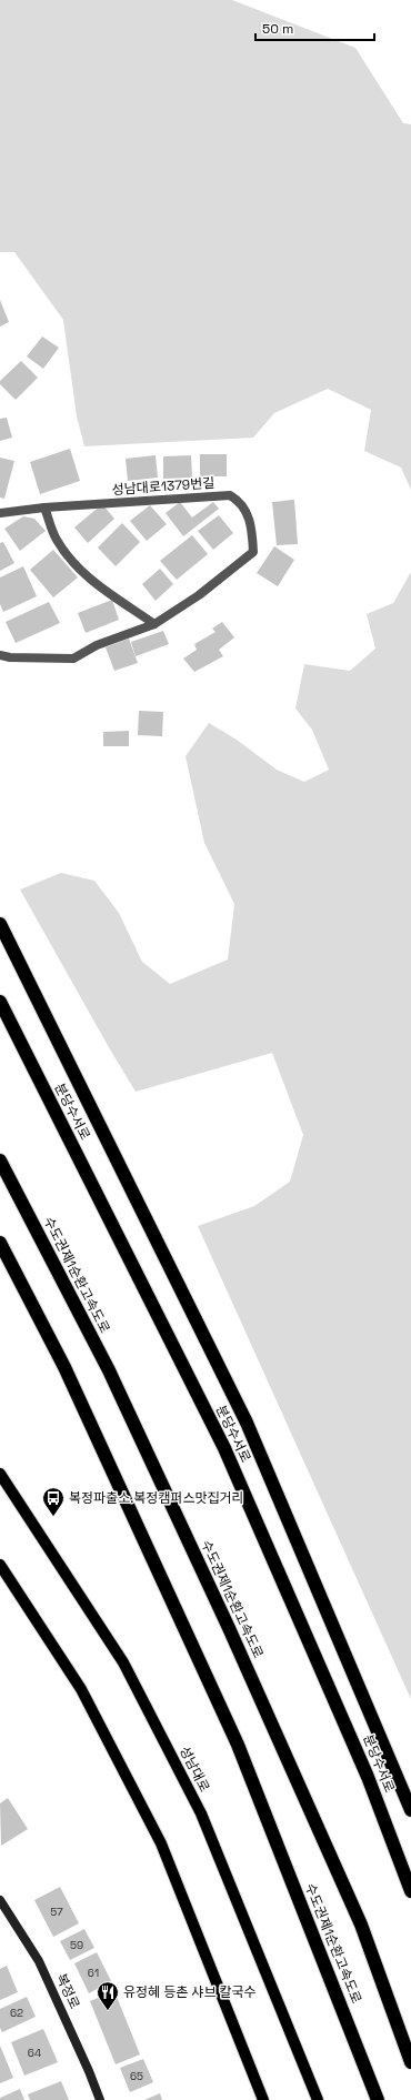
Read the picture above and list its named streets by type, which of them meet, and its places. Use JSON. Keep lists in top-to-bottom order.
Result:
{
  "streets": {
    "highway": ["분당수서로", "수도권제1순환고속도로"],
    "main road": ["성남대로"],
    "street": ["성남대로1379번길", "복정로"]
  },
  "places": {
    "bus stop": ["복정파출소.복정캠퍼스맛집거리"],
    "restaurant": ["유정혜 등촌 샤브 칼국수"]
  },
  "house_numbers": [
    "57",
    "59",
    "61",
    "62",
    "64",
    "65"
  ],
  "scale_bar": "50 m"
}
